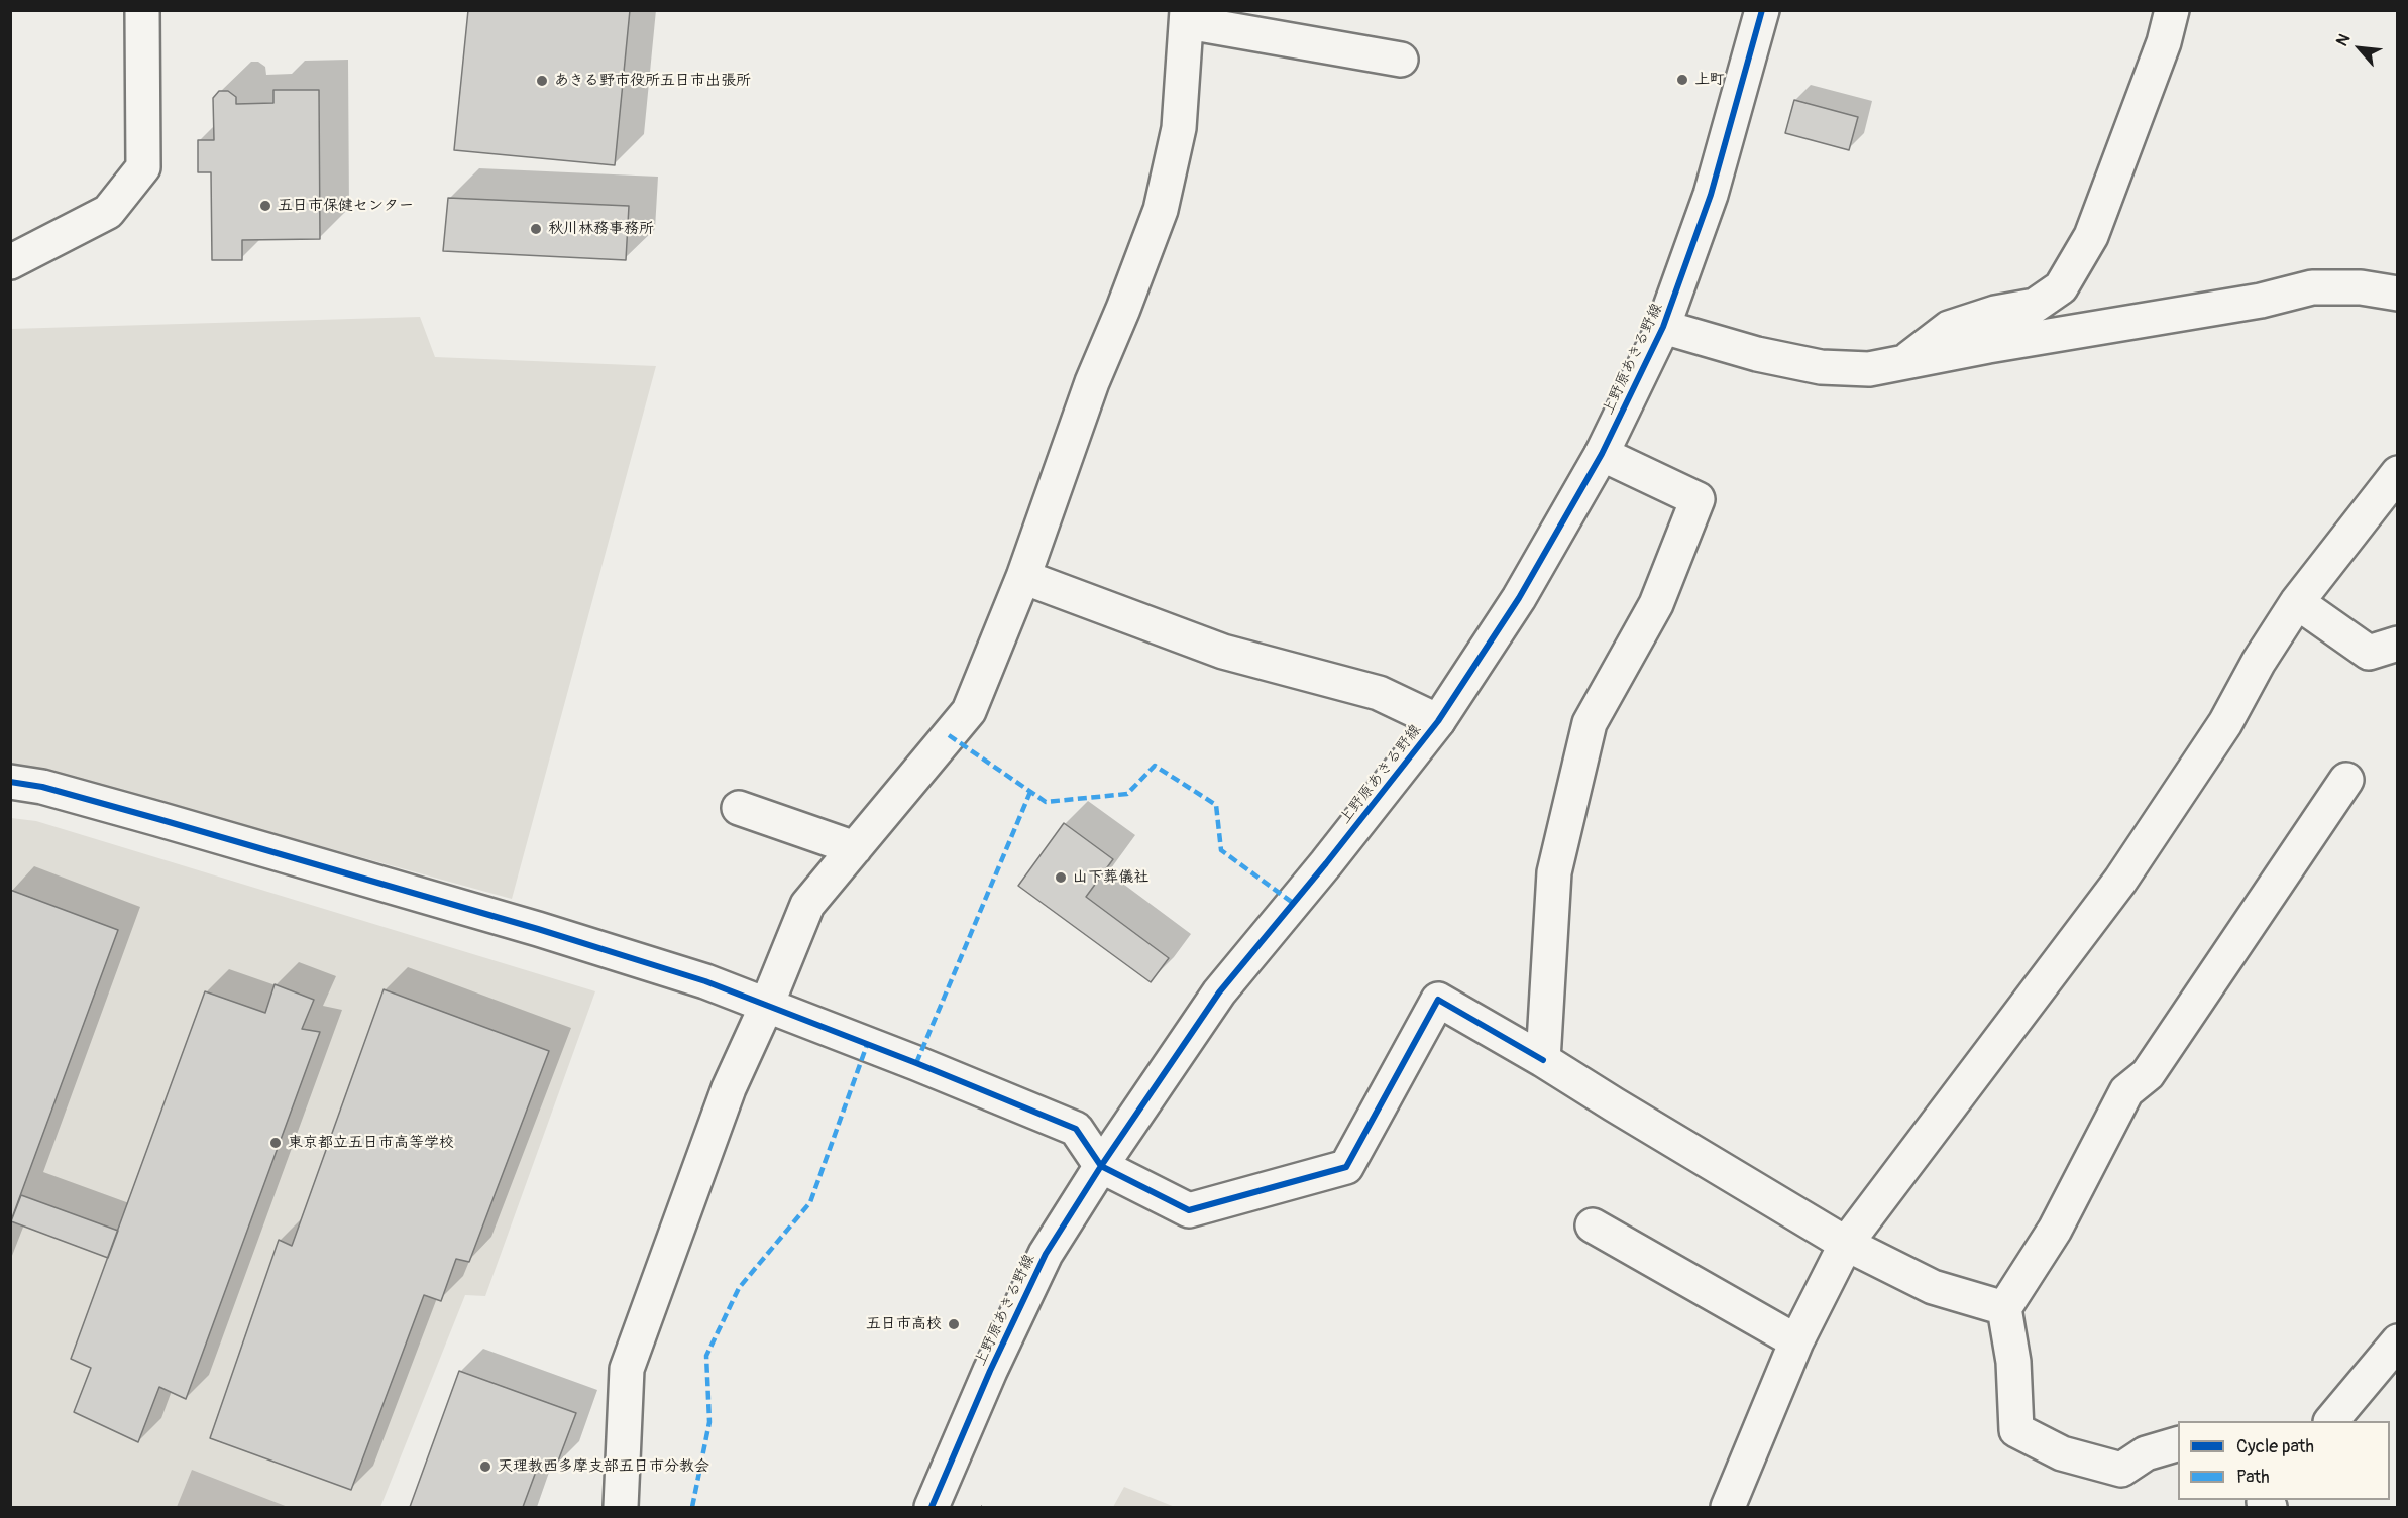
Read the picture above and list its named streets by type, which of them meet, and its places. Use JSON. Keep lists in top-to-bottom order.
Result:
{
  "streets": {
    "street": ["上野原あきる野線"]
  },
  "places": [
    "上町",
    "あきる野市役所五日市出張所",
    "五日市保健センター",
    "秋川林務事務所",
    "山下葬儀社",
    "東京都立五日市高等学校",
    "五日市高校",
    "天理教西多摩支部五日市分教会"
  ],
  "legend": ["Cycle path", "Path"],
  "north": "top left"
}
